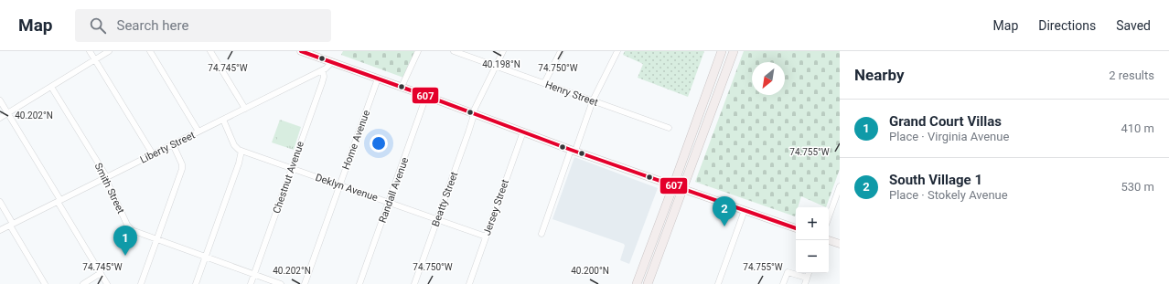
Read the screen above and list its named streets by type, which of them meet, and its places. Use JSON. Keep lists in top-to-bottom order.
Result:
{
  "streets": {
    "street": [
      "Henry Street",
      "Home Avenue",
      "Liberty Street",
      "Chestnut Avenue",
      "Deklyn Avenue",
      "Smith Street",
      "Randall Avenue",
      "Beatty Street",
      "Jersey Street"
    ]
  },
  "crossings": [
    ["Henry Street", "Beatty Street"],
    ["Home Avenue", "Deklyn Avenue"],
    ["Liberty Street", "Chestnut Avenue"],
    ["Liberty Street", "Smith Street"],
    ["Chestnut Avenue", "Deklyn Avenue"],
    ["Chestnut Avenue", "Smith Street"],
    ["Deklyn Avenue", "Randall Avenue"],
    ["Deklyn Avenue", "Beatty Street"],
    ["Deklyn Avenue", "Jersey Street"]
  ],
  "lines": ["transit line 607"],
  "north": "bottom left",
  "page": {
    "header": "Map",
    "search": "Search here",
    "nav": ["Map", "Directions", "Saved"],
    "heading": ["Nearby", "2 results"],
    "list": [
      {
        "mark": "1",
        "name": "Grand Court Villas",
        "note": "Place · Virginia Avenue",
        "value": "410 m"
      },
      {
        "mark": "2",
        "name": "South Village 1",
        "note": "Place · Stokely Avenue",
        "value": "530 m"
      }
    ],
    "pins": ["2", "1"],
    "map_buttons": ["+", "−"]
  },
  "coordinates": [
    "40.198°N",
    "74.750°W",
    "74.745°W",
    "40.202°N",
    "74.755°W",
    "40.200°N"
  ]
}
